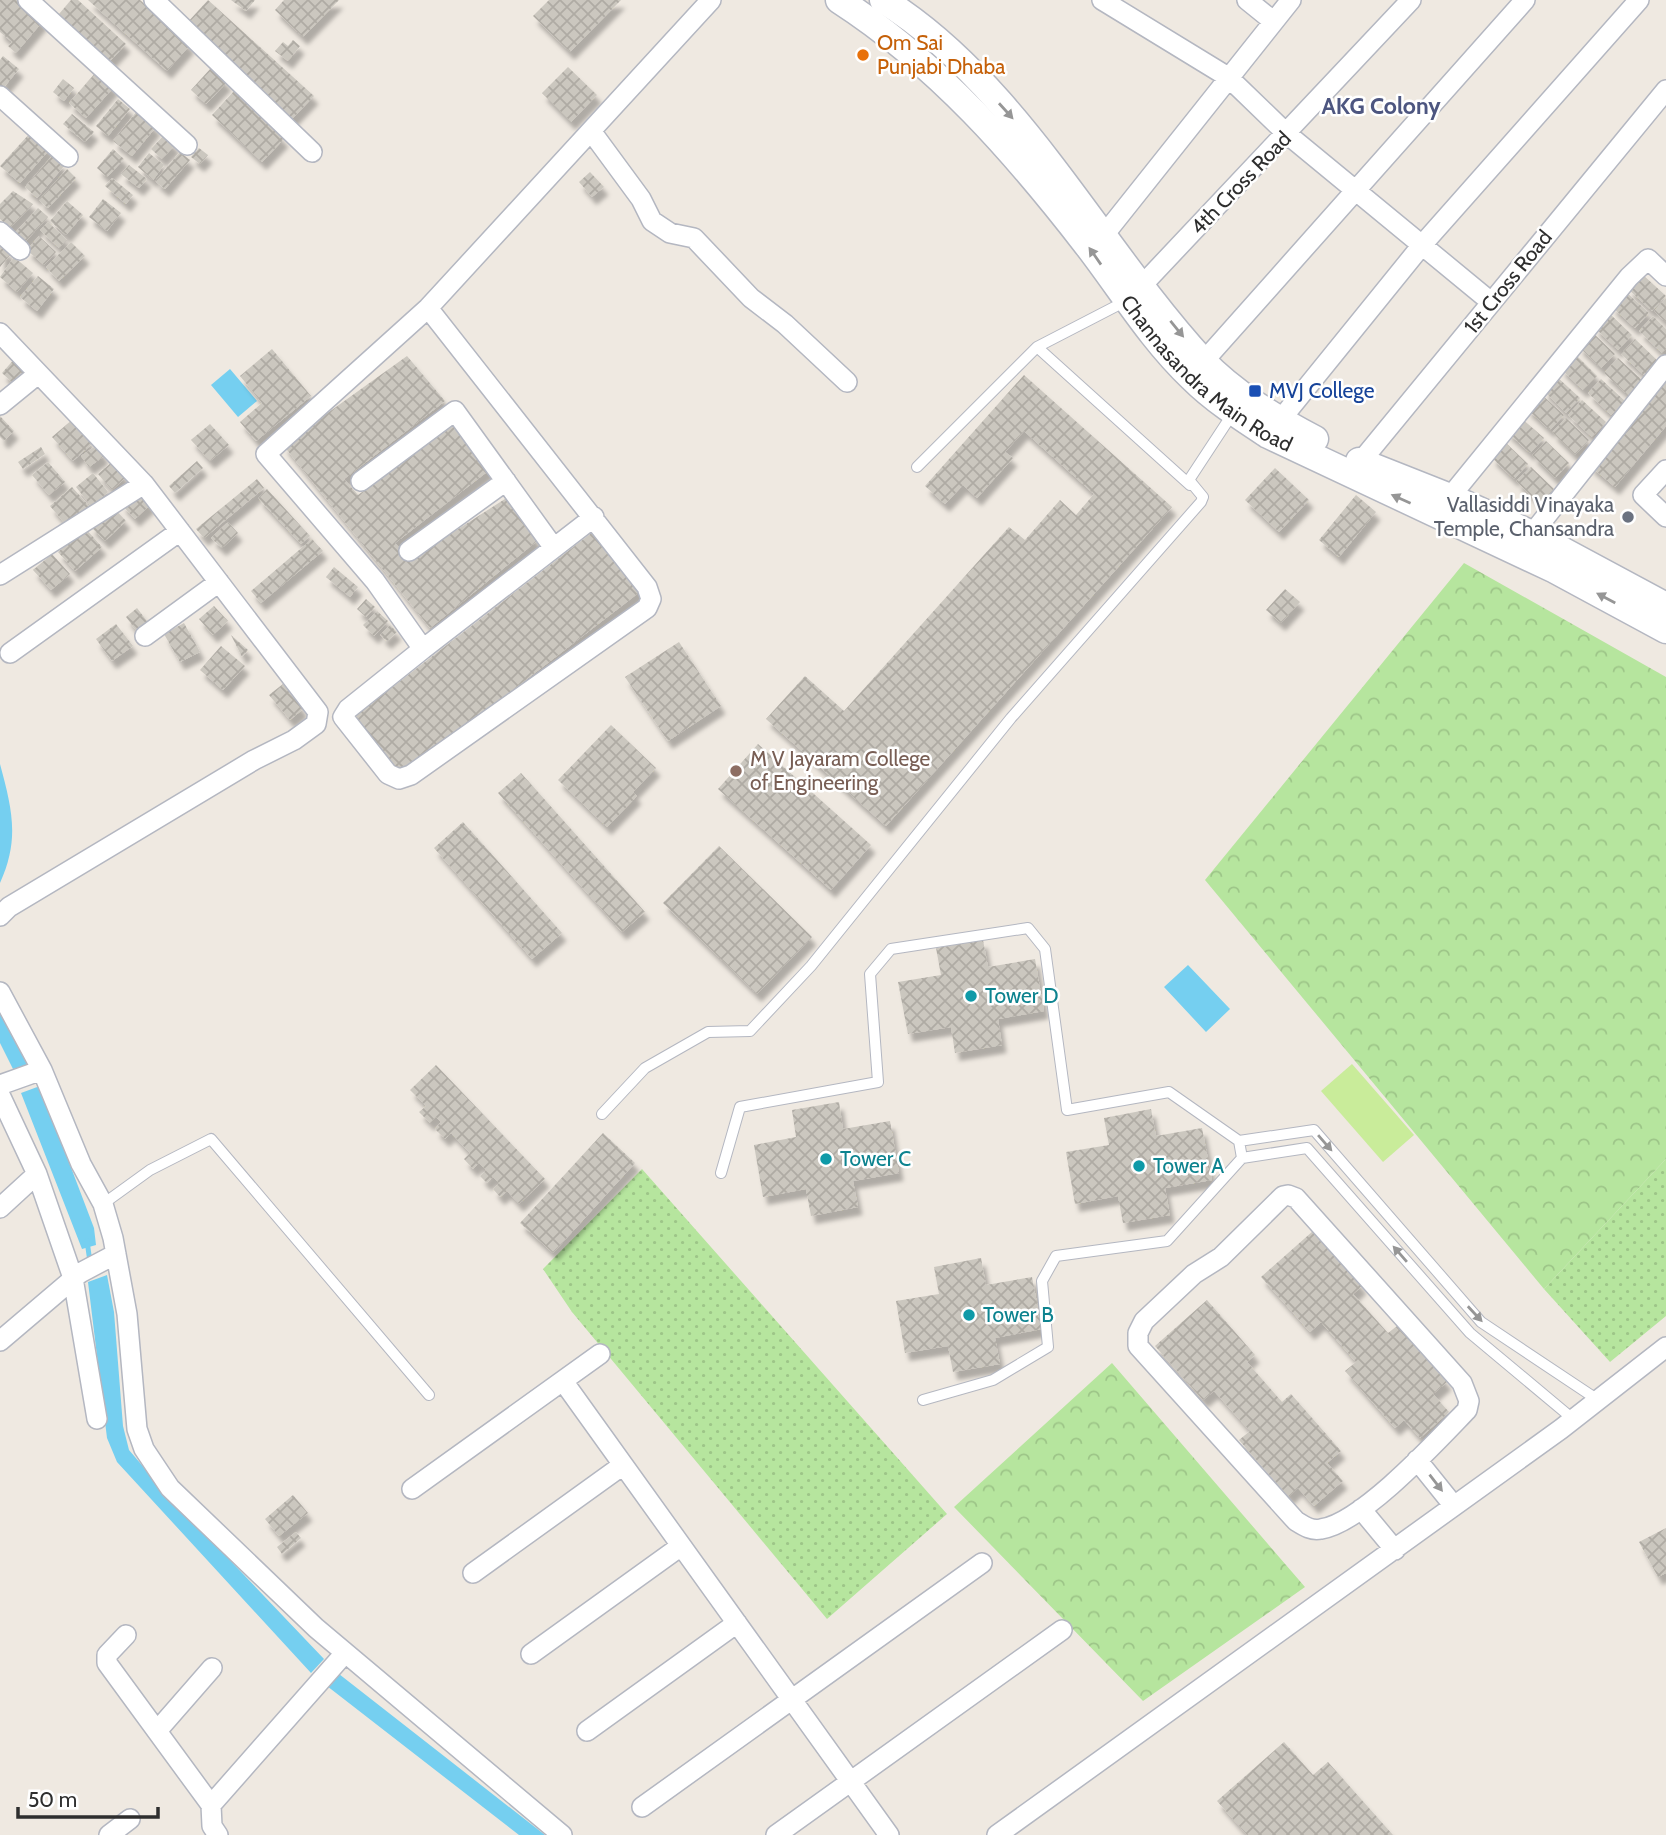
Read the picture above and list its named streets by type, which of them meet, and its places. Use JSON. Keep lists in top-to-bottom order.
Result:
{
  "streets": {
    "main road": ["Channasandra Main Road"],
    "street": ["4th Cross Road", "1st Cross Road"]
  },
  "crossings": [
    ["4th Cross Road", "Channasandra Main Road"],
    ["1st Cross Road", "Channasandra Main Road"]
  ],
  "districts": ["AKG Colony"],
  "places": {
    "other": [
      "Om Sai Punjabi Dhaba",
      "Vallasiddi Vinayaka Temple, Chansandra",
      "M V Jayaram College of Engineering",
      "Tower D",
      "Tower C",
      "Tower A",
      "Tower B"
    ],
    "transit": ["MVJ College"]
  },
  "scale_bar": "50 m"
}
